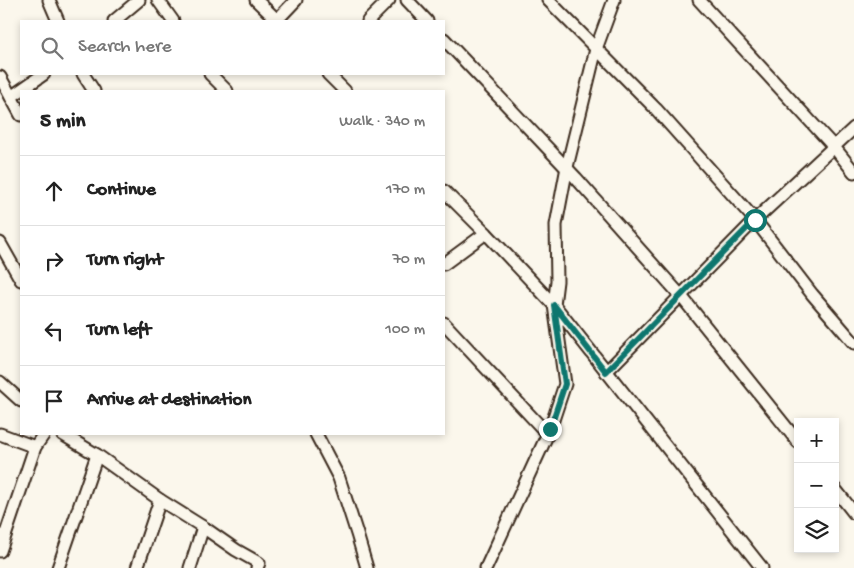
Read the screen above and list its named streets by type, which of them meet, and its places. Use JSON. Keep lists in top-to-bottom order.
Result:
{
  "page": {
    "search": "Search here",
    "heading": ["5 min", "Walk · 340 m"],
    "list": [
      ["Continue", "170 m"],
      ["Turn right", "70 m"],
      ["Turn left", "100 m"],
      "Arrive at destination"
    ],
    "map_buttons": ["+", "−"]
  }
}
